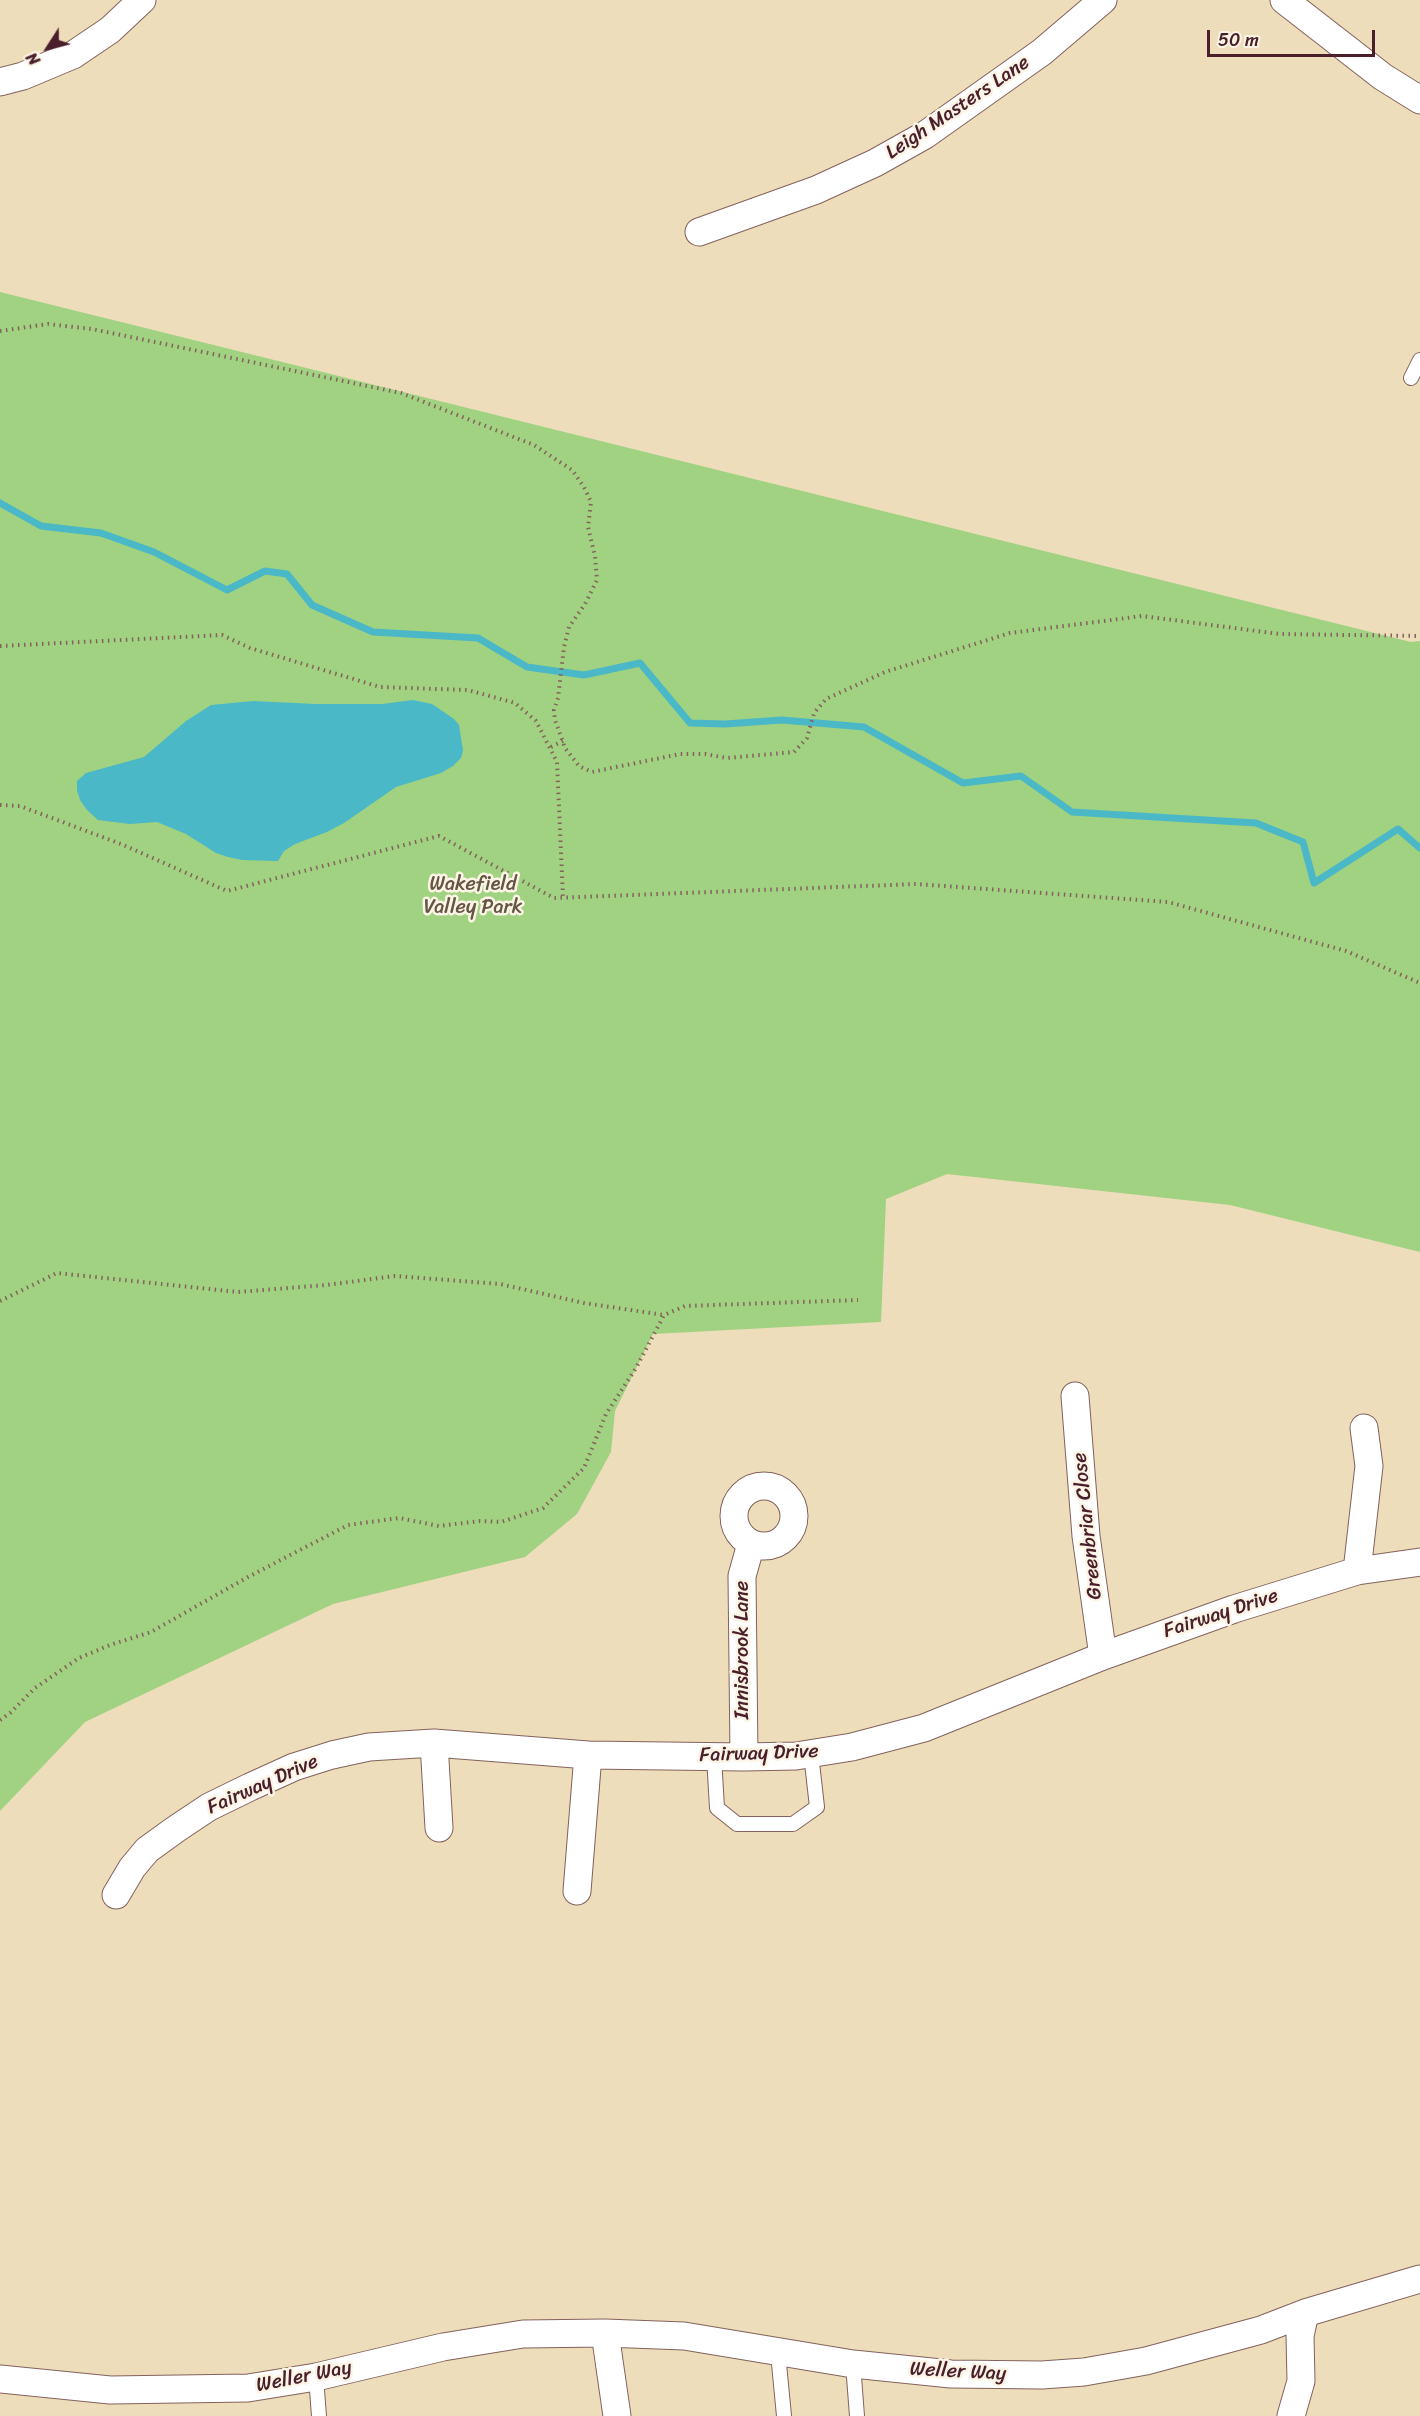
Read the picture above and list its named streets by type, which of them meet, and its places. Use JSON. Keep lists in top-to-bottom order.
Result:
{
  "streets": {
    "street": [
      "Leigh Masters Lane",
      "Greenbriar Close",
      "Fairway Drive",
      "Innisbrook Lane",
      "Weller Way"
    ]
  },
  "crossings": [
    ["Greenbriar Close", "Fairway Drive"],
    ["Fairway Drive", "Innisbrook Lane"]
  ],
  "parks": ["Wakefield Valley Park"],
  "scale_bar": "50 m",
  "north": "bottom left"
}
